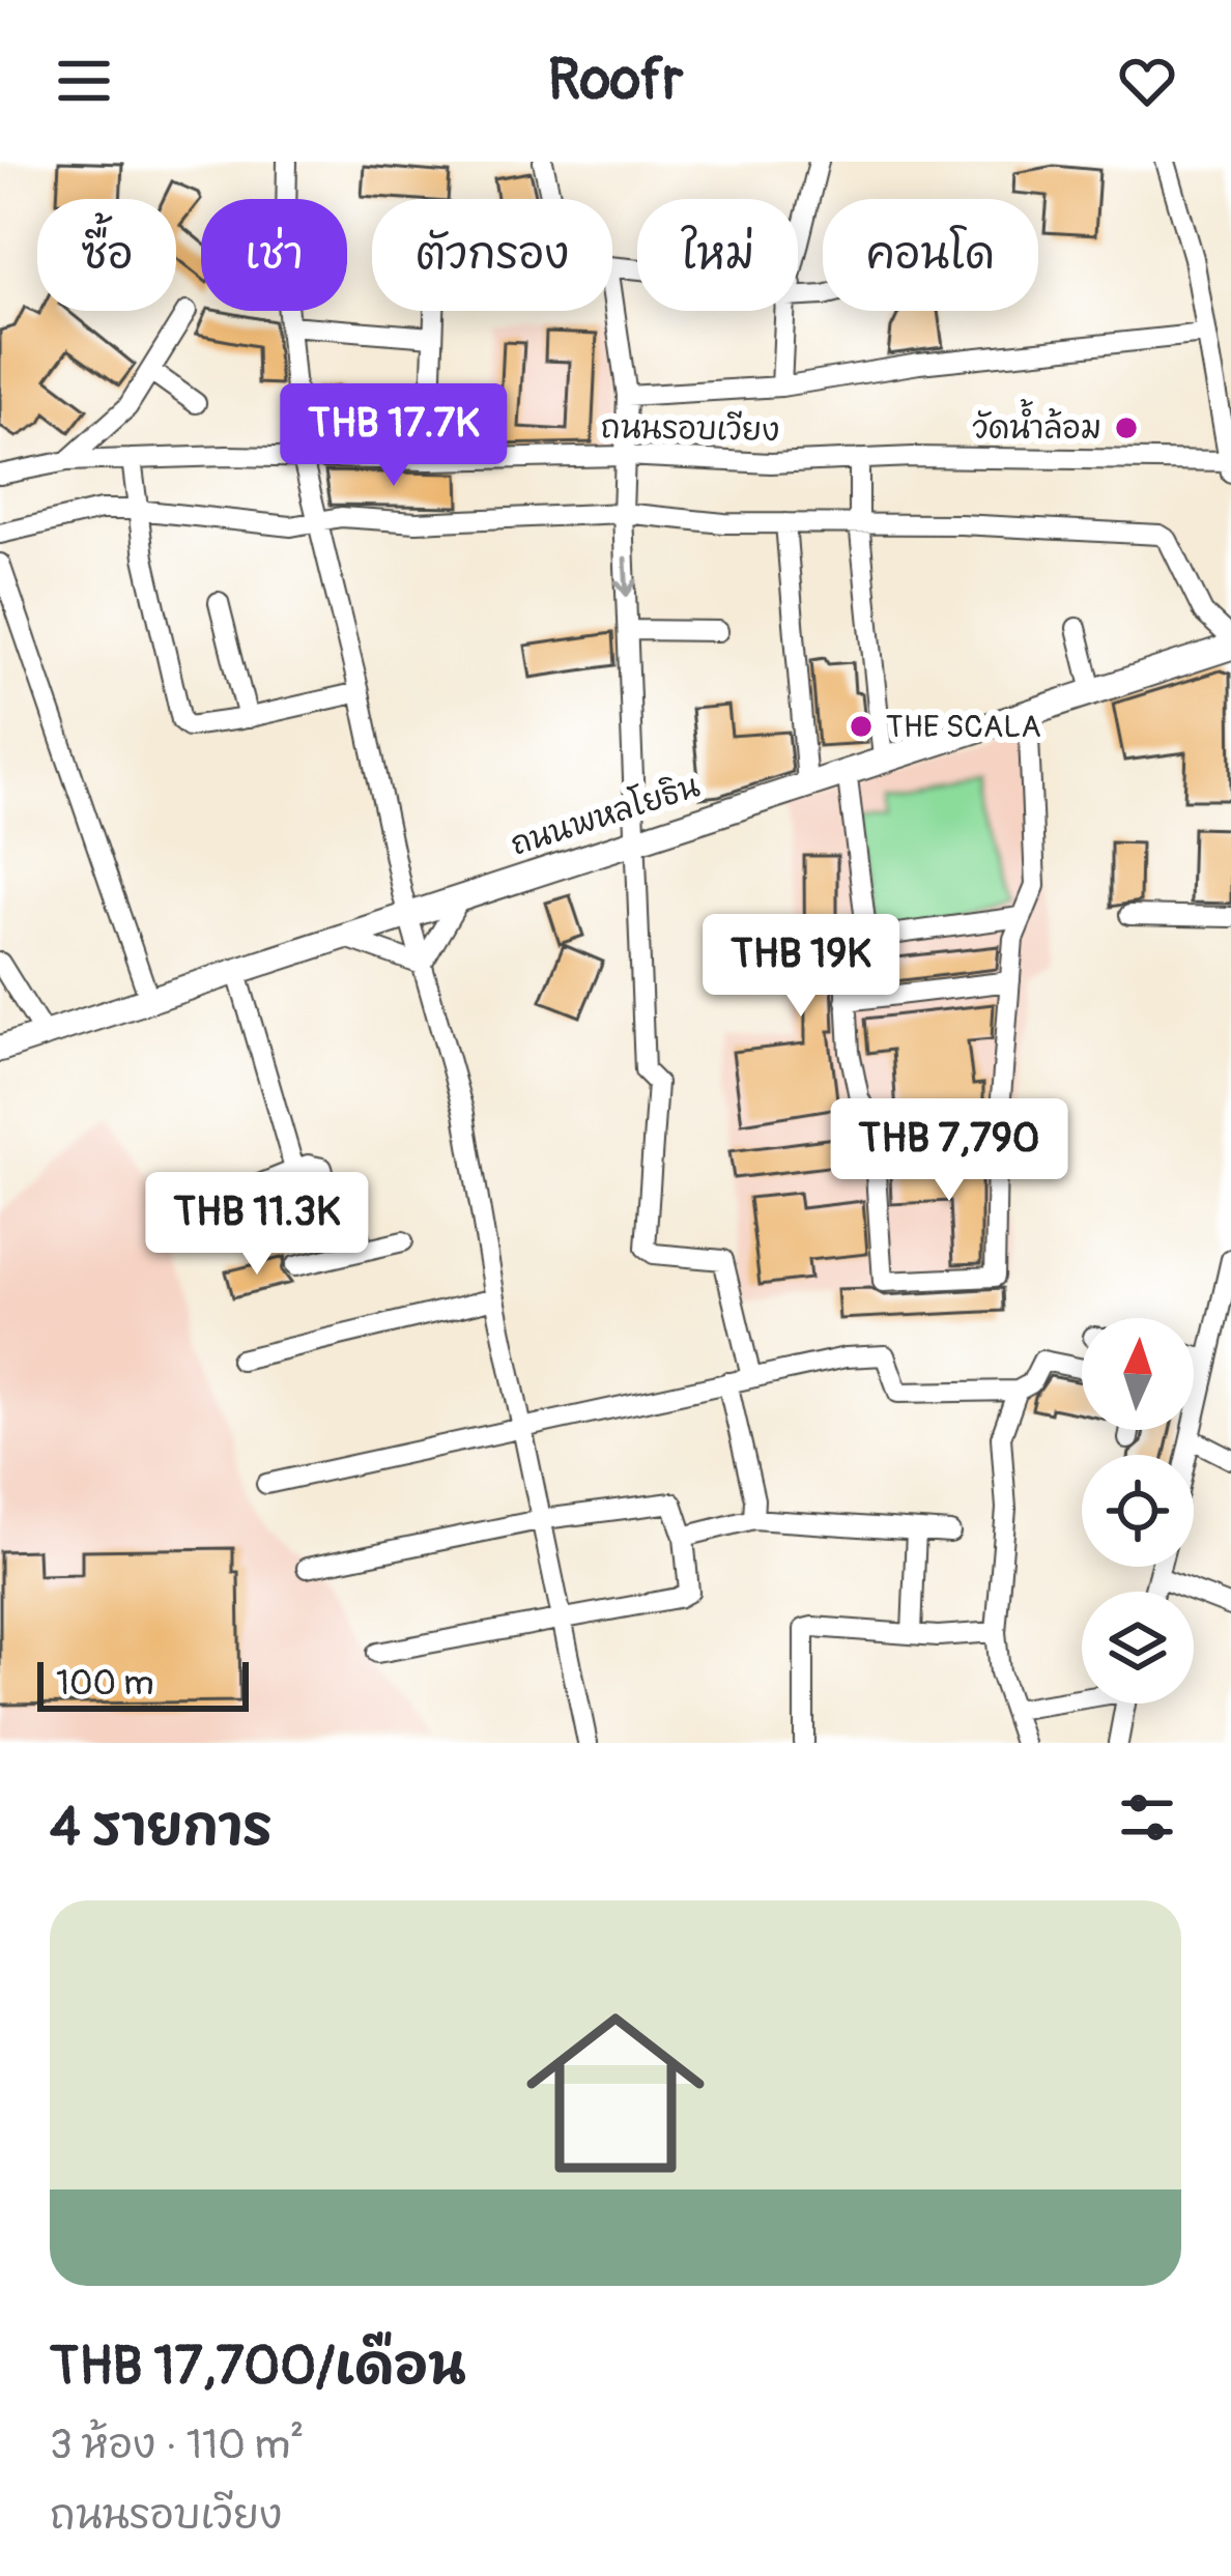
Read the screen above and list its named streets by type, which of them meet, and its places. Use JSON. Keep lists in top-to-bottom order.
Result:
{
  "streets": {
    "main road": ["ถนนพหลโยธิน"],
    "street": ["ถนนรอบเวียง"]
  },
  "places": ["วัดน้ำล้อม", "THE SCALA"],
  "scale_bar": "100 m",
  "north": "top",
  "page": {
    "header": "Roofr",
    "chip": [
      "ซื้อ",
      "เช่า",
      "ตัวกรอง",
      "ใหม่",
      "คอนโด"
    ],
    "price": [
      "THB 17.7K",
      "THB 19K",
      "THB 7,790",
      "THB 11.3K"
    ],
    "scale": "100 m",
    "heading": "4 รายการ",
    "list": [
      {
        "name": "THB 17,700/เดือน",
        "note": "3 ห้อง · 110 m² · ถนนรอบเวียง"
      }
    ]
  }
}
